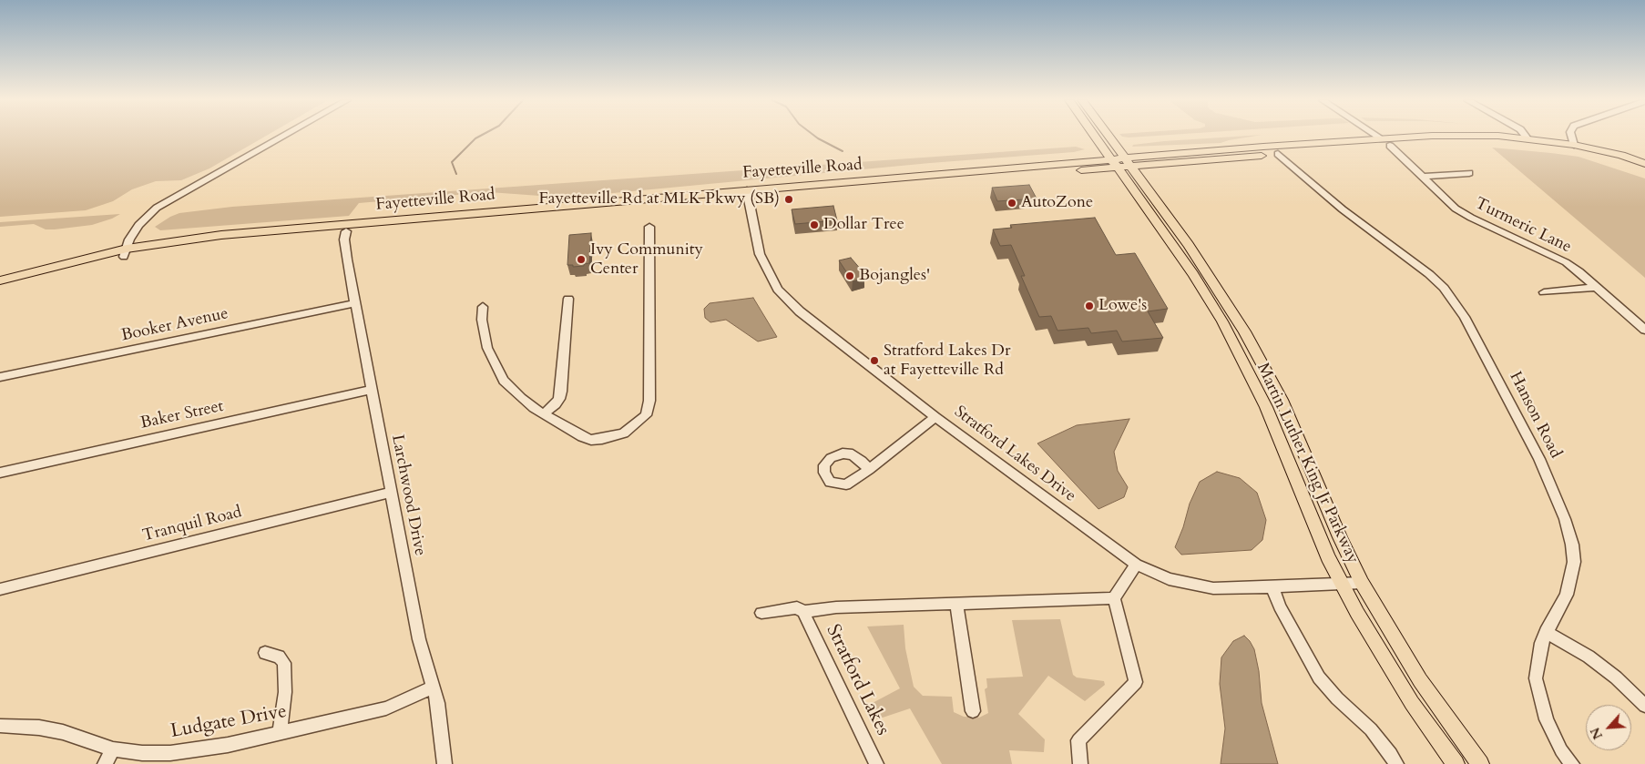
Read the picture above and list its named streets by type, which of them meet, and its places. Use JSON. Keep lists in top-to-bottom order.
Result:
{
  "streets": {
    "main road": ["Fayetteville Road", "Martin Luther King Jr Parkway"],
    "street": [
      "Turmeric Lane",
      "Booker Avenue",
      "Baker Street",
      "Hanson Road",
      "Stratford Lakes Drive",
      "Larchwood Drive",
      "Tranquil Road",
      "Stratford Lakes",
      "Ludgate Drive"
    ]
  },
  "crossings": [
    ["Fayetteville Road", "Turmeric Lane"],
    ["Fayetteville Road", "Hanson Road"],
    ["Fayetteville Road", "Stratford Lakes Drive"],
    ["Fayetteville Road", "Martin Luther King Jr Parkway"],
    ["Fayetteville Road", "Larchwood Drive"],
    ["Booker Avenue", "Larchwood Drive"],
    ["Baker Street", "Larchwood Drive"],
    ["Stratford Lakes Drive", "Martin Luther King Jr Parkway"],
    ["Larchwood Drive", "Tranquil Road"],
    ["Larchwood Drive", "Ludgate Drive"]
  ],
  "places": [
    "Fayetteville Rd at MLK Pkwy (SB)",
    "AutoZone",
    "Dollar Tree",
    "Ivy Community Center",
    "Bojangles'",
    "Lowe's",
    "Stratford Lakes Dr at Fayetteville Rd"
  ],
  "north": "bottom left"
}
